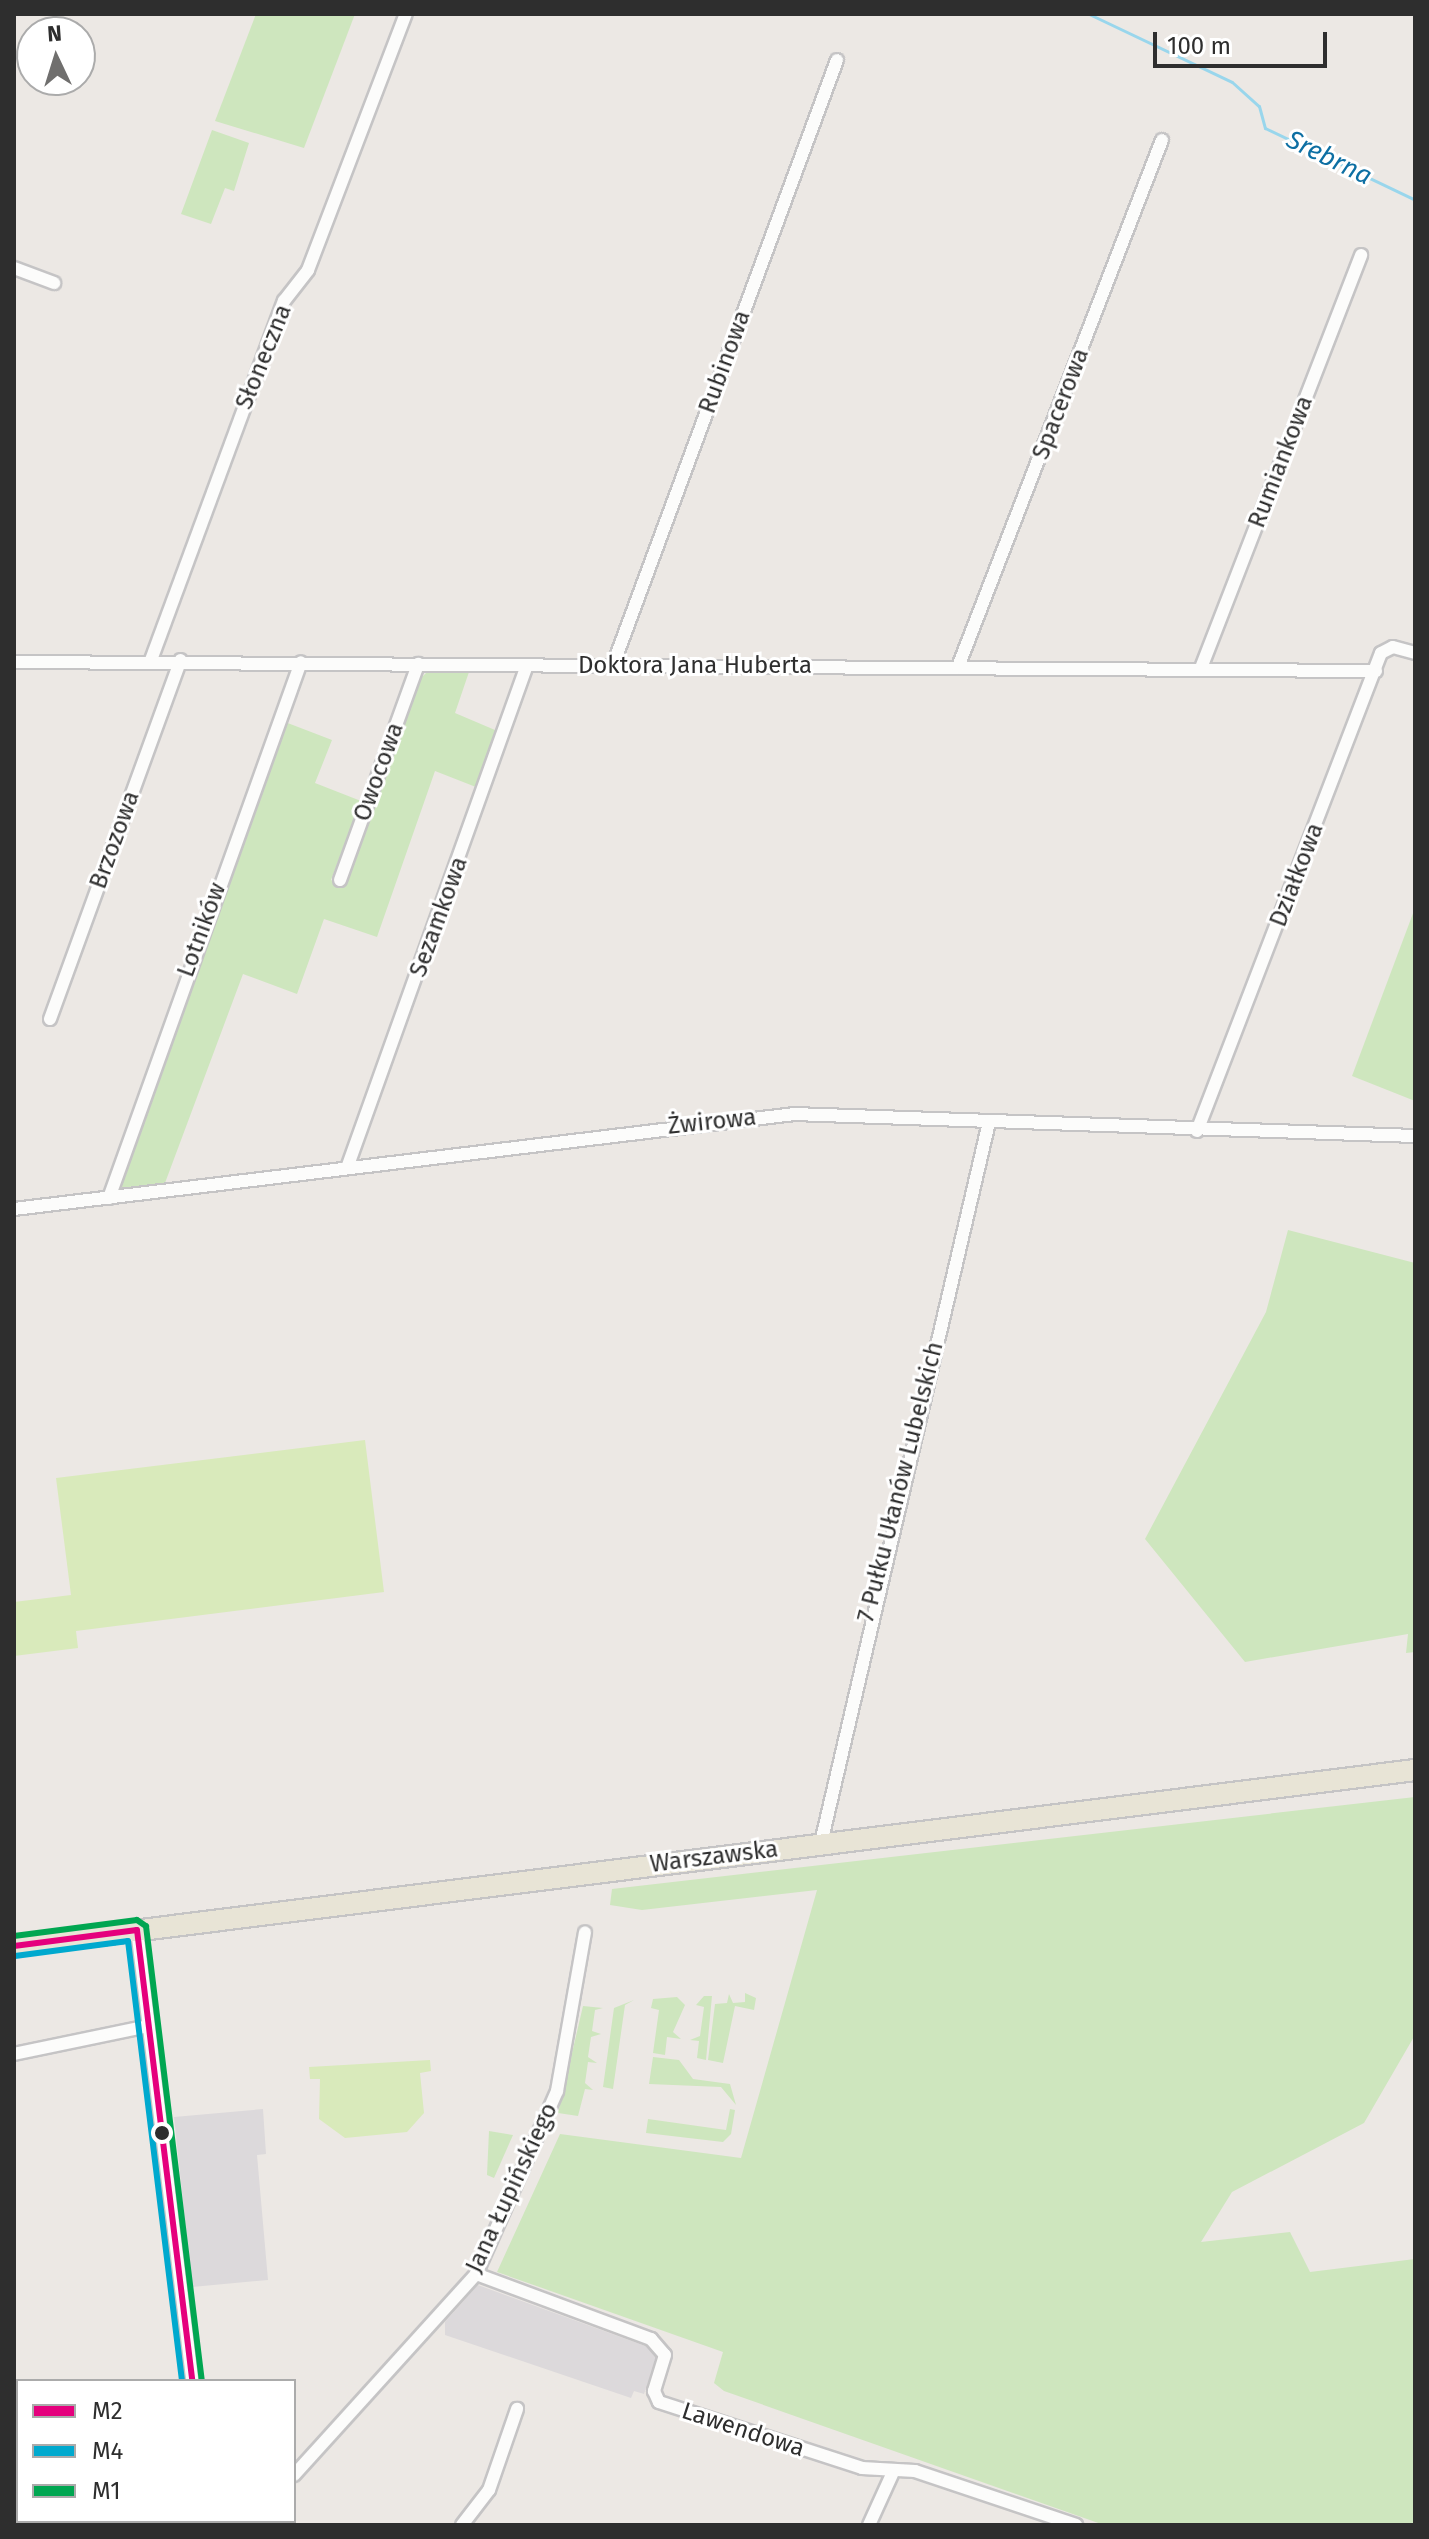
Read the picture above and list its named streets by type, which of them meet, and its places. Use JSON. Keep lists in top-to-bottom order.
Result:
{
  "streets": {
    "main road": ["Warszawska"],
    "street": [
      "Słoneczna",
      "Rubinowa",
      "Spacerowa",
      "Rumiankowa",
      "Doktora Jana Huberta",
      "Owocowa",
      "Brzozowa",
      "Działkowa",
      "Sezamkowa",
      "Lotników",
      "Żwirowa",
      "7 Pułku Ułanów Lubelskich",
      "Jana Łupińskiego",
      "Lawendowa"
    ]
  },
  "crossings": [
    ["Słoneczna", "Doktora Jana Huberta"],
    ["Rubinowa", "Doktora Jana Huberta"],
    ["Spacerowa", "Doktora Jana Huberta"],
    ["Rumiankowa", "Doktora Jana Huberta"],
    ["Doktora Jana Huberta", "Owocowa"],
    ["Doktora Jana Huberta", "Brzozowa"],
    ["Doktora Jana Huberta", "Działkowa"],
    ["Doktora Jana Huberta", "Sezamkowa"],
    ["Doktora Jana Huberta", "Lotników"],
    ["Działkowa", "Żwirowa"],
    ["Sezamkowa", "Żwirowa"],
    ["Lotników", "Żwirowa"],
    ["Żwirowa", "7 Pułku Ułanów Lubelskich"],
    ["7 Pułku Ułanów Lubelskich", "Warszawska"],
    ["Jana Łupińskiego", "Lawendowa"]
  ],
  "water": ["Srebrna"],
  "lines": ["transit line M1", "transit line M2", "transit line M4"],
  "legend": ["M2", "M4", "M1"],
  "scale_bar": "100 m",
  "north": "top"
}
